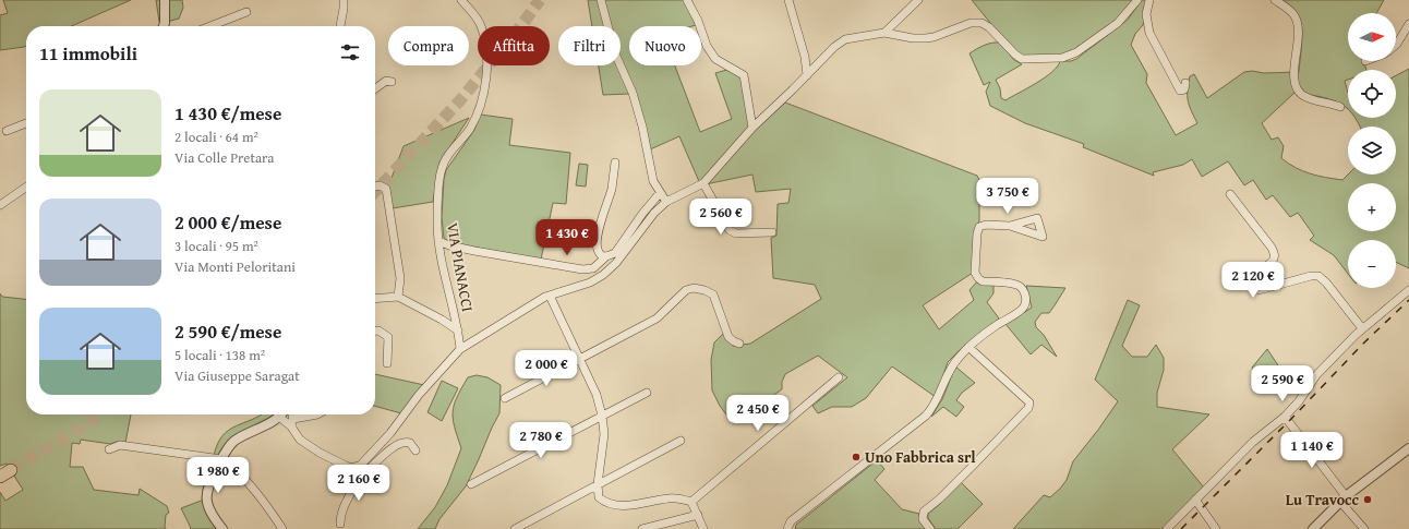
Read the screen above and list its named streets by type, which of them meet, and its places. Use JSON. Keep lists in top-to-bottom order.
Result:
{
  "streets": {
    "street": ["VIA PIANACCI"]
  },
  "places": ["Uno Fabbrica srl", "Lu Travocc"],
  "north": "right",
  "page": {
    "map_buttons": ["+", "−"],
    "chip": [
      "Compra",
      "Affitta",
      "Filtri",
      "Nuovo"
    ],
    "heading": "11 immobili",
    "list": [
      {
        "name": "1 430 €/mese",
        "note": "2 locali · 64 m² · Via Colle Pretara"
      },
      {
        "name": "2 000 €/mese",
        "note": "3 locali · 95 m² · Via Monti Peloritani"
      },
      {
        "name": "2 590 €/mese",
        "note": "5 locali · 138 m² · Via Giuseppe Saragat"
      }
    ],
    "price": [
      "3 750 €",
      "2 560 €",
      "1 430 €",
      "2 120 €",
      "2 000 €",
      "2 590 €",
      "2 450 €",
      "2 780 €",
      "1 140 €",
      "1 980 €",
      "2 160 €"
    ]
  }
}
